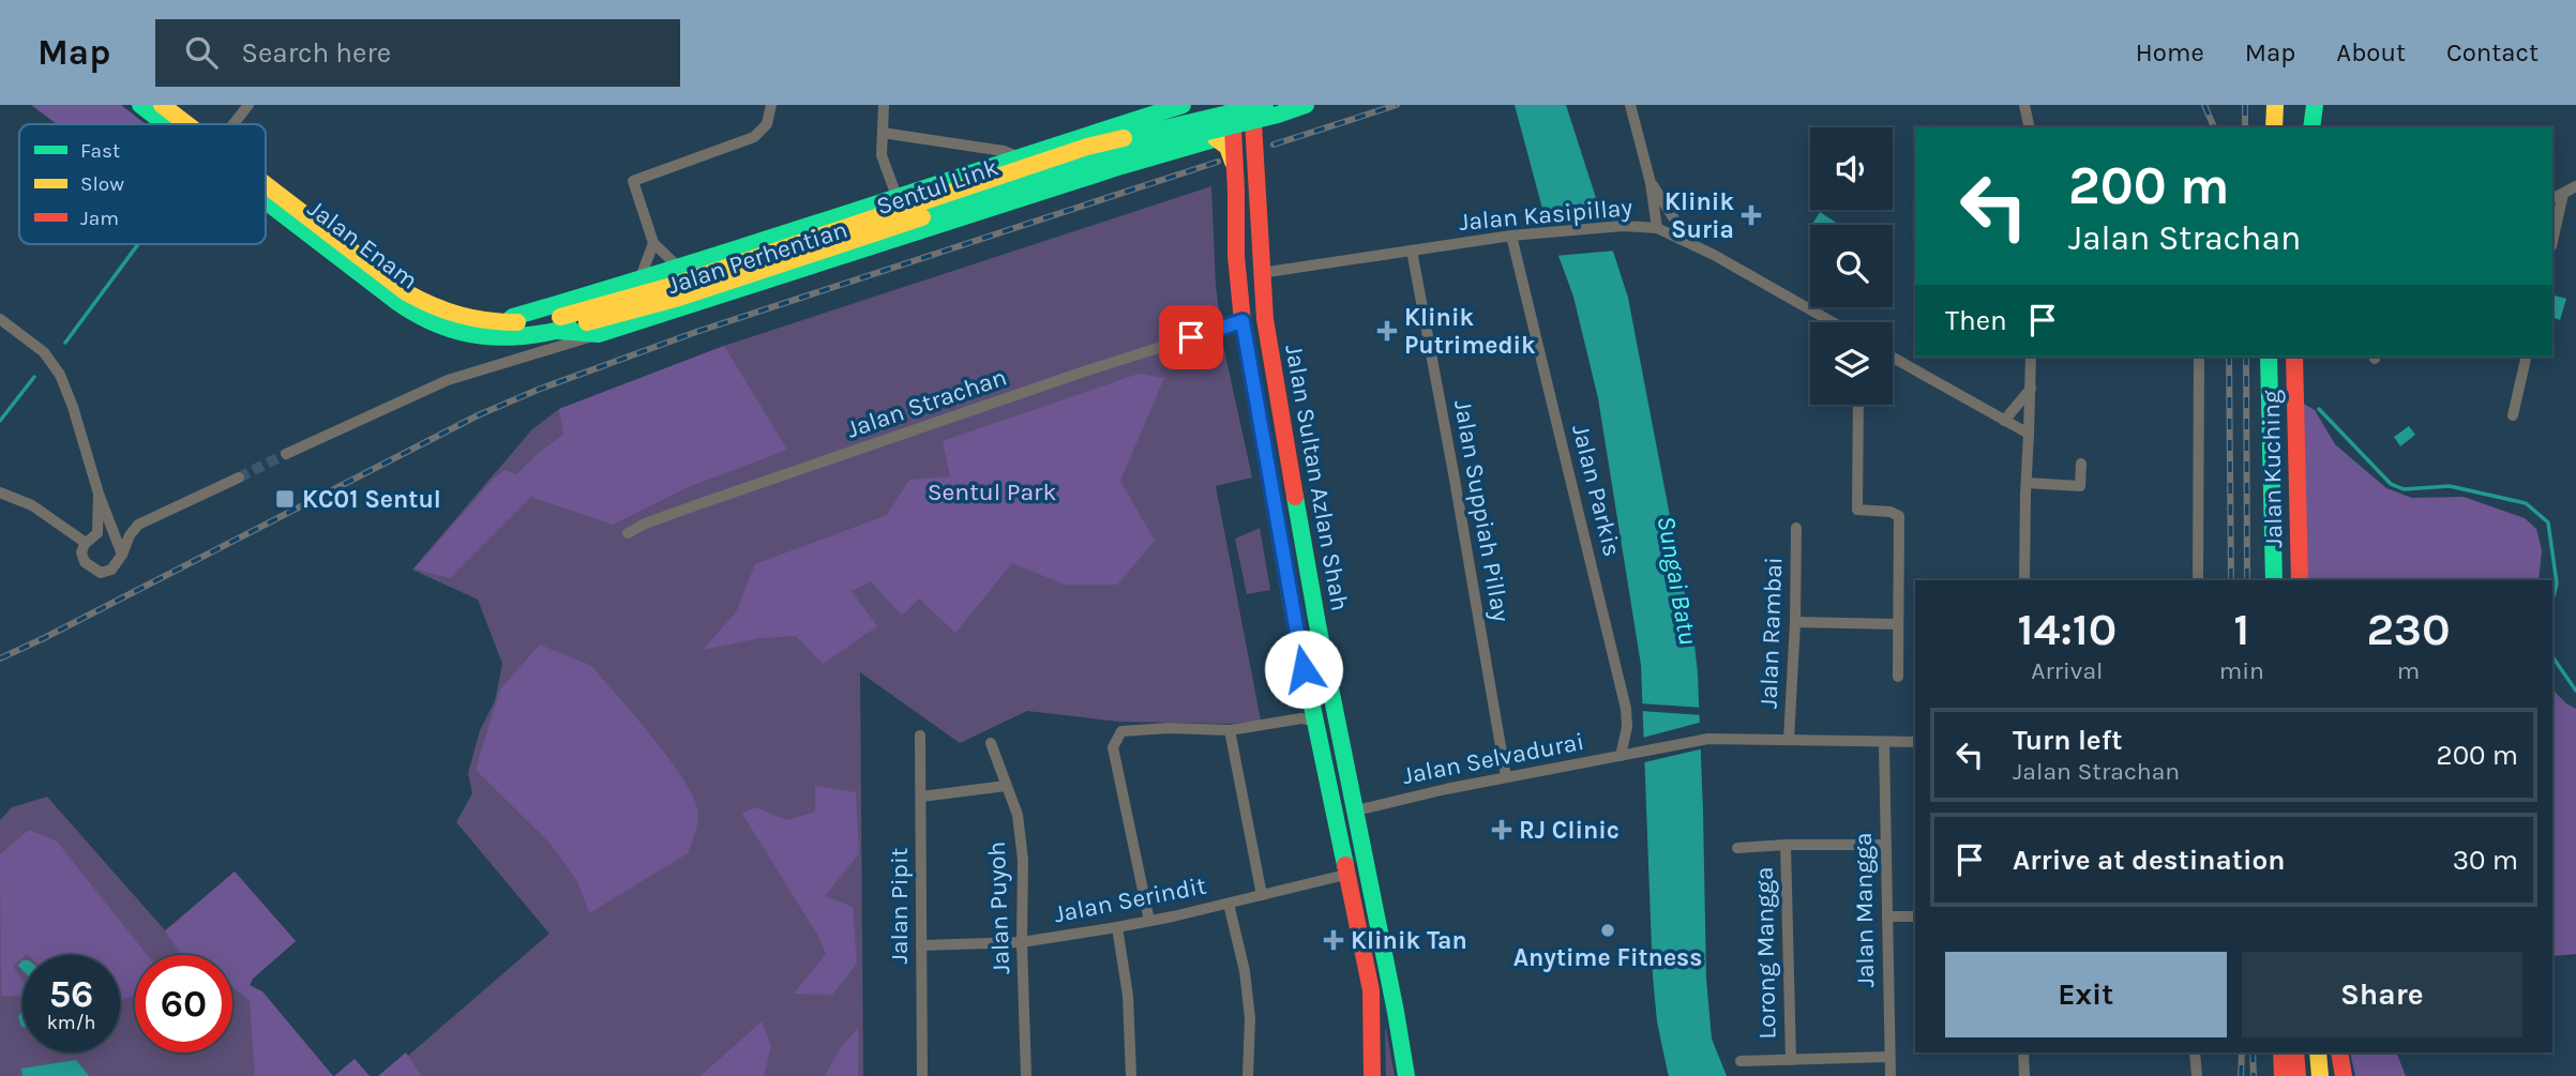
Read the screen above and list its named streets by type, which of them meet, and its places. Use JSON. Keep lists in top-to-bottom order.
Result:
{
  "streets": {
    "main road": [
      "Sentul Link",
      "Jalan Enam",
      "Jalan Perhentian",
      "Jalan Kuching",
      "Jalan Sultan Azlan Shah"
    ],
    "street": [
      "Jalan Kasipillay",
      "Jalan Strachan",
      "Jalan Parkis",
      "Jalan Suppiah Pillay",
      "Jalan Rambai",
      "Jalan Selvadurai",
      "Jalan Serindit",
      "Jalan Pipit",
      "Jalan Puyoh",
      "Jalan Mangga",
      "Lorong Mangga"
    ]
  },
  "crossings": [
    ["Sentul Link", "Jalan Enam"],
    ["Sentul Link", "Jalan Perhentian"],
    ["Jalan Kasipillay", "Jalan Sultan Azlan Shah"],
    ["Jalan Kasipillay", "Jalan Parkis"],
    ["Jalan Kasipillay", "Jalan Suppiah Pillay"],
    ["Jalan Enam", "Jalan Perhentian"],
    ["Jalan Perhentian", "Jalan Sultan Azlan Shah"],
    ["Jalan Strachan", "Jalan Sultan Azlan Shah"],
    ["Jalan Sultan Azlan Shah", "Jalan Selvadurai"],
    ["Jalan Sultan Azlan Shah", "Jalan Serindit"],
    ["Jalan Parkis", "Jalan Selvadurai"],
    ["Jalan Suppiah Pillay", "Jalan Selvadurai"],
    ["Jalan Rambai", "Jalan Selvadurai"],
    ["Jalan Selvadurai", "Jalan Mangga"],
    ["Jalan Serindit", "Jalan Pipit"],
    ["Jalan Serindit", "Jalan Puyoh"],
    ["Jalan Mangga", "Lorong Mangga"]
  ],
  "water": ["Sungai Batu"],
  "parks": ["Sentul Park"],
  "places": {
    "health": [
      "Klinik Suria",
      "Klinik Putrimedik",
      "RJ Clinic",
      "Klinik Tan"
    ],
    "transit": ["KC01 Sentul"],
    "other": ["Anytime Fitness"]
  },
  "legend": ["Fast", "Slow", "Jam"],
  "page": {
    "header": "Map",
    "search": "Search here",
    "nav": [
      "Home",
      "Map",
      "About",
      "Contact"
    ],
    "turn": ["200 m", "Jalan Strachan"],
    "then": "Then",
    "eta": [
      "14:10",
      "Arrival",
      "1",
      "min",
      "230",
      "m"
    ],
    "list": [
      {
        "name": "Turn left",
        "note": "Jalan Strachan",
        "value": "200 m"
      },
      {
        "name": "Arrive at destination",
        "value": "30 m"
      }
    ],
    "buttons": ["Exit", "Share"],
    "speed": "56 km/h",
    "limit": "60"
  }
}
